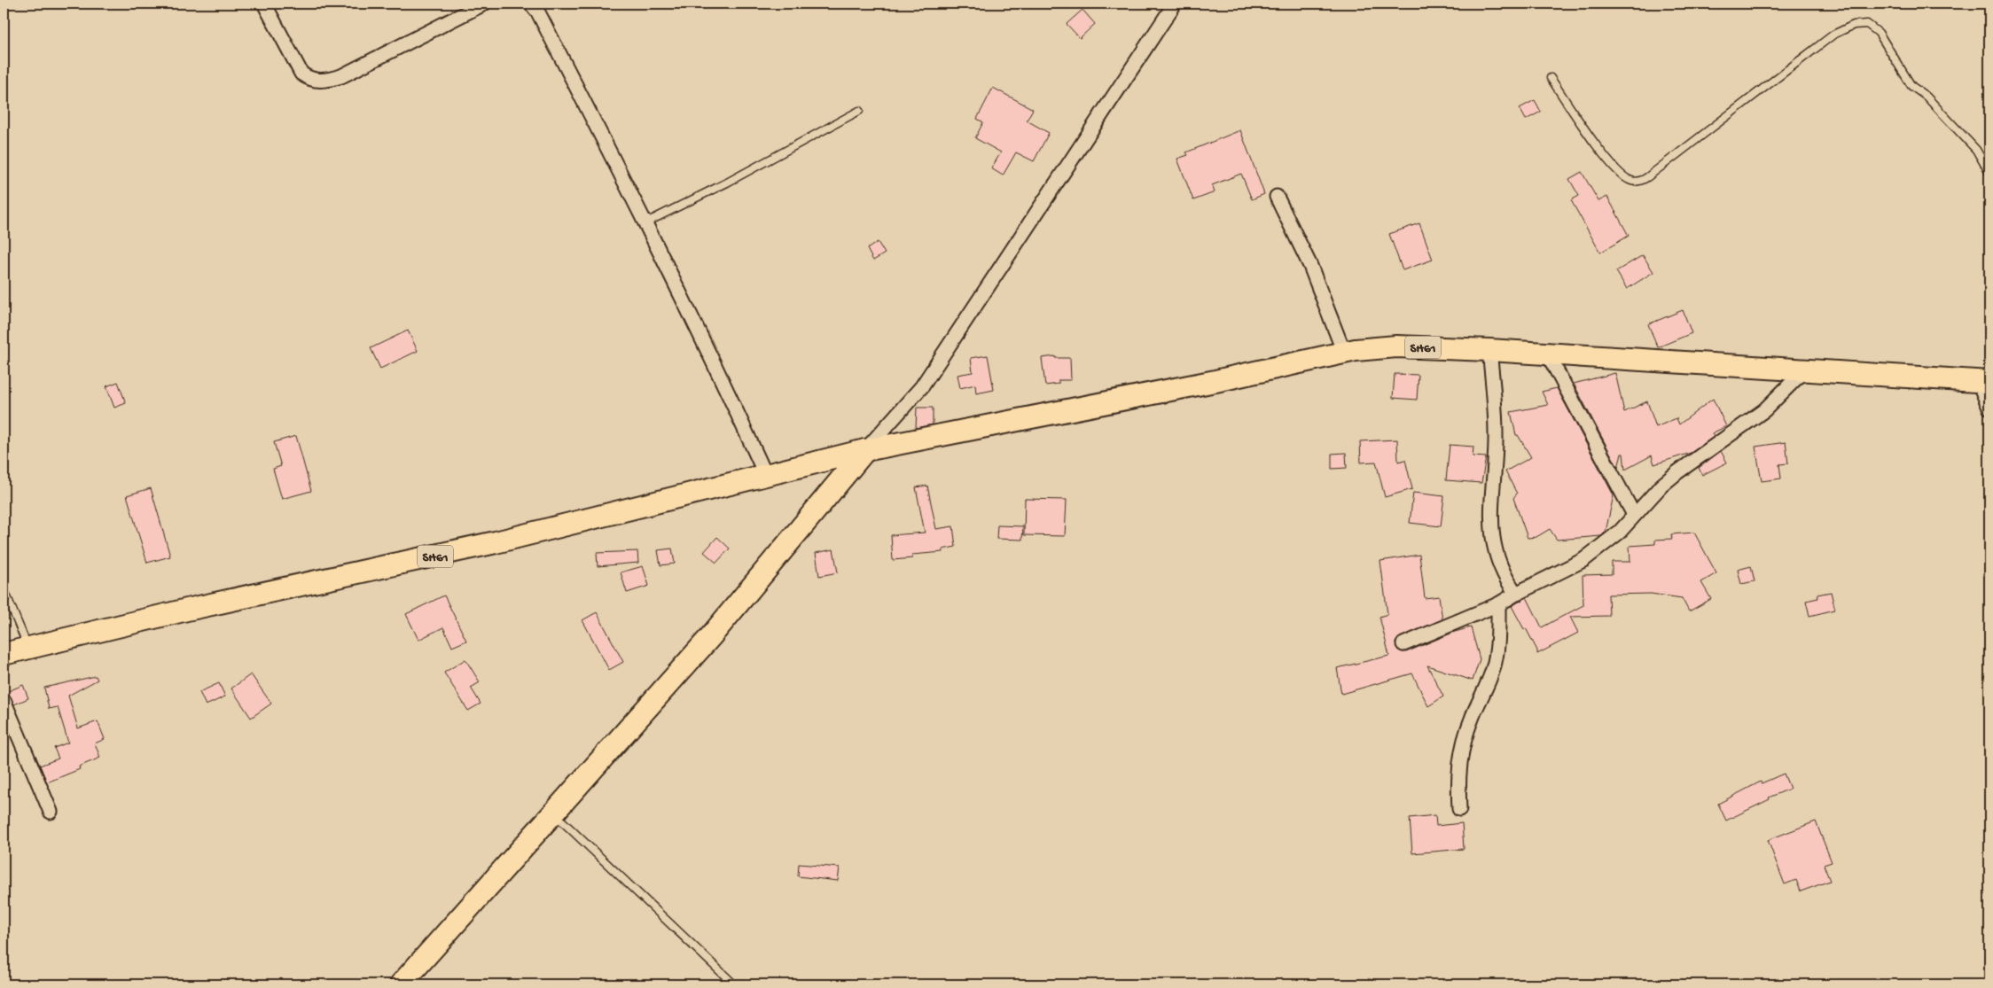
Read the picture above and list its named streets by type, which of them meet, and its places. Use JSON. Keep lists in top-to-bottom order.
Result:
{
  "streets": {
    "main road": ["SH61"]
  }
}
